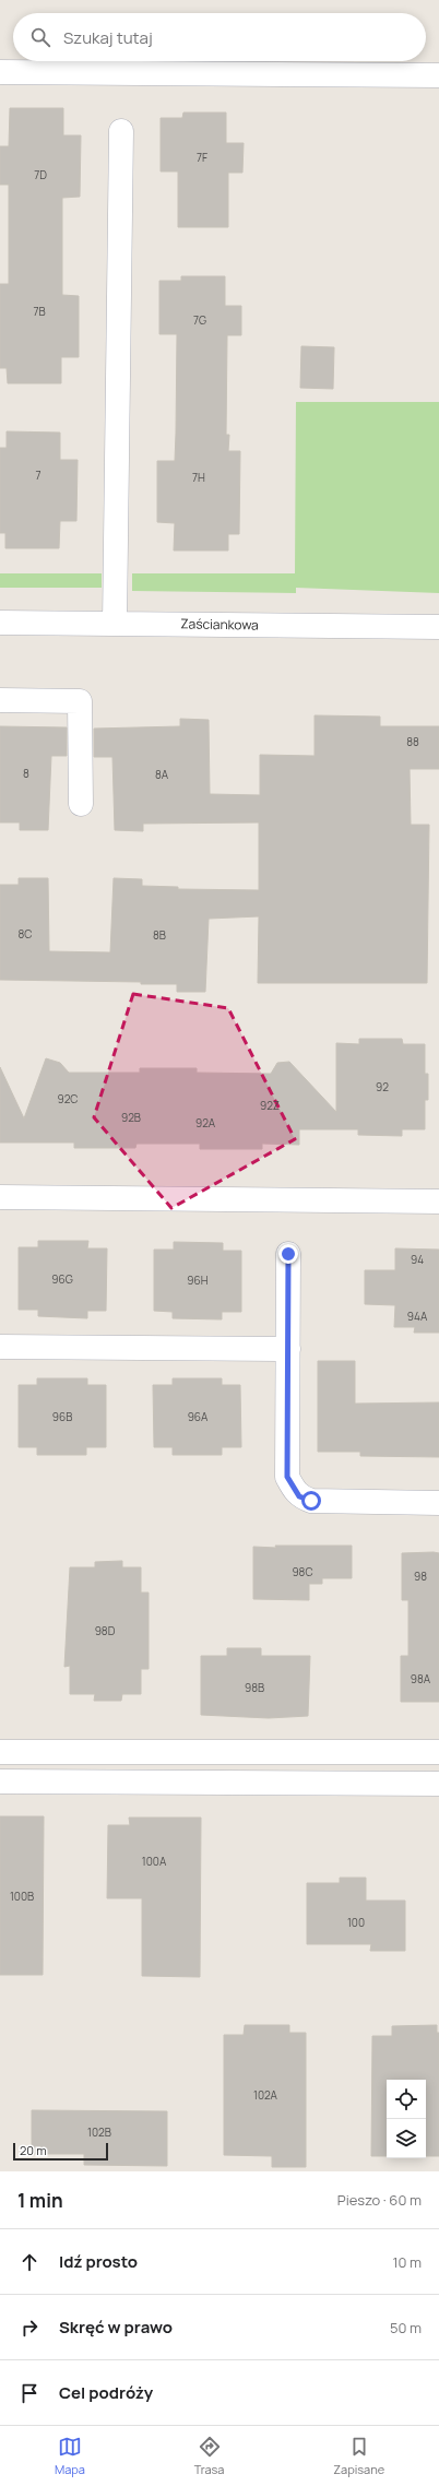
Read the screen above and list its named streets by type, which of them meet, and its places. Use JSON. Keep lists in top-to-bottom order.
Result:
{
  "streets": {
    "street": ["Zaściankowa"]
  },
  "house_numbers": [
    "7F",
    "7D",
    "7B",
    "7G",
    "7",
    "7H",
    "88",
    "8",
    "8A",
    "8C",
    "8B",
    "92",
    "92C",
    "92Z",
    "92B",
    "92A",
    "94",
    "96G",
    "96H",
    "94A",
    "96B",
    "96A",
    "98C",
    "98",
    "98D",
    "98A",
    "98B",
    "100A",
    "100B",
    "100",
    "102A",
    "102B"
  ],
  "scale_bar": "20 m",
  "page": {
    "search": "Szukaj tutaj",
    "scale": "20 m",
    "heading": ["1 min", "Pieszo · 60 m"],
    "list": [
      ["Idź prosto", "10 m"],
      ["Skręć w prawo", "50 m"],
      "Cel podróży"
    ],
    "nav": ["Mapa", "Trasa", "Zapisane"]
  }
}
